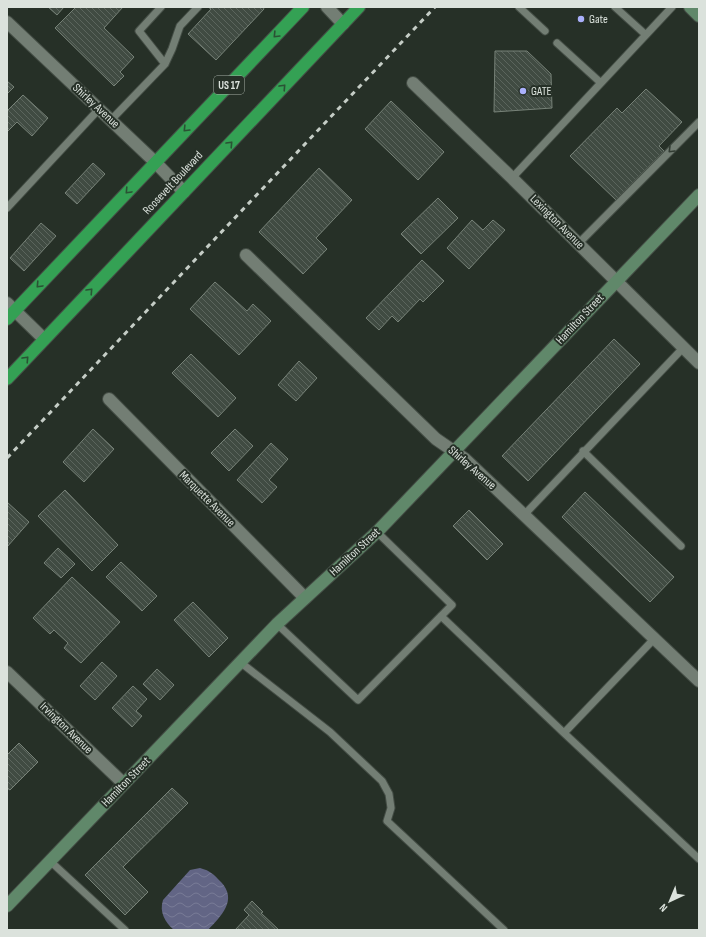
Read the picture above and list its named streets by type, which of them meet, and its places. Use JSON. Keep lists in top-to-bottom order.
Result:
{
  "streets": {
    "highway": ["US 17", "Roosevelt Boulevard"],
    "street": [
      "Shirley Avenue",
      "Lexington Avenue",
      "Hamilton Street",
      "Marquette Avenue",
      "Irvington Avenue"
    ]
  },
  "crossings": [
    ["US 17", "Shirley Avenue"],
    ["Shirley Avenue", "Roosevelt Boulevard"],
    ["Shirley Avenue", "Hamilton Street"],
    ["Lexington Avenue", "Hamilton Street"],
    ["Hamilton Street", "Marquette Avenue"],
    ["Hamilton Street", "Irvington Avenue"]
  ],
  "places": ["Gate", "GATE"],
  "north": "bottom left"
}
